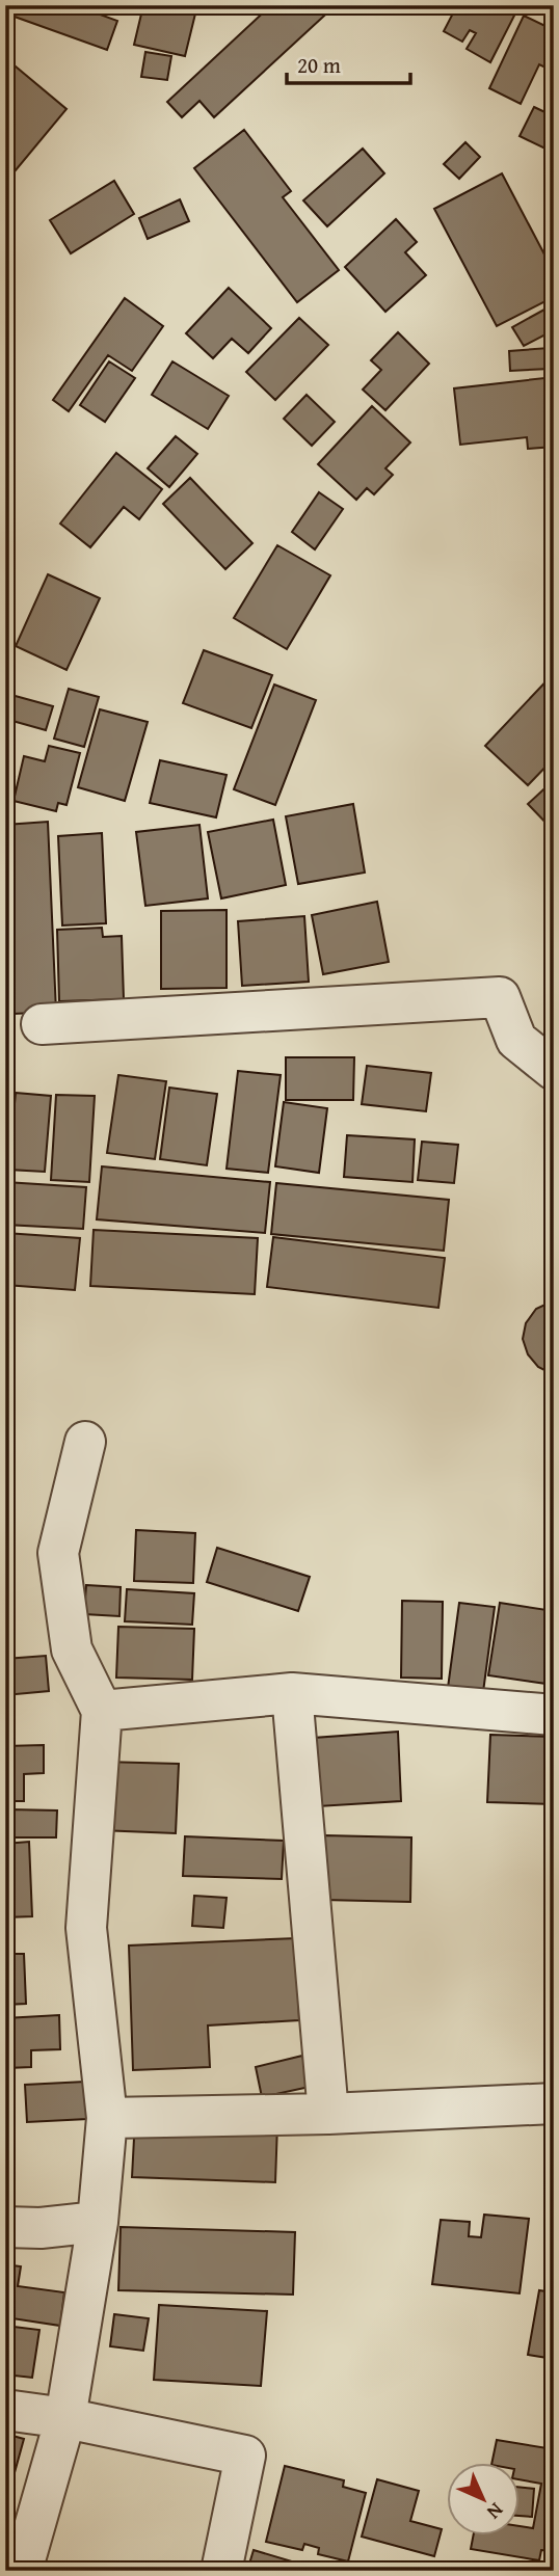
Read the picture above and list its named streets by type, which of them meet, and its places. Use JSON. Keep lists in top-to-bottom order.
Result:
{
  "scale_bar": "20 m",
  "north": "bottom right"
}
